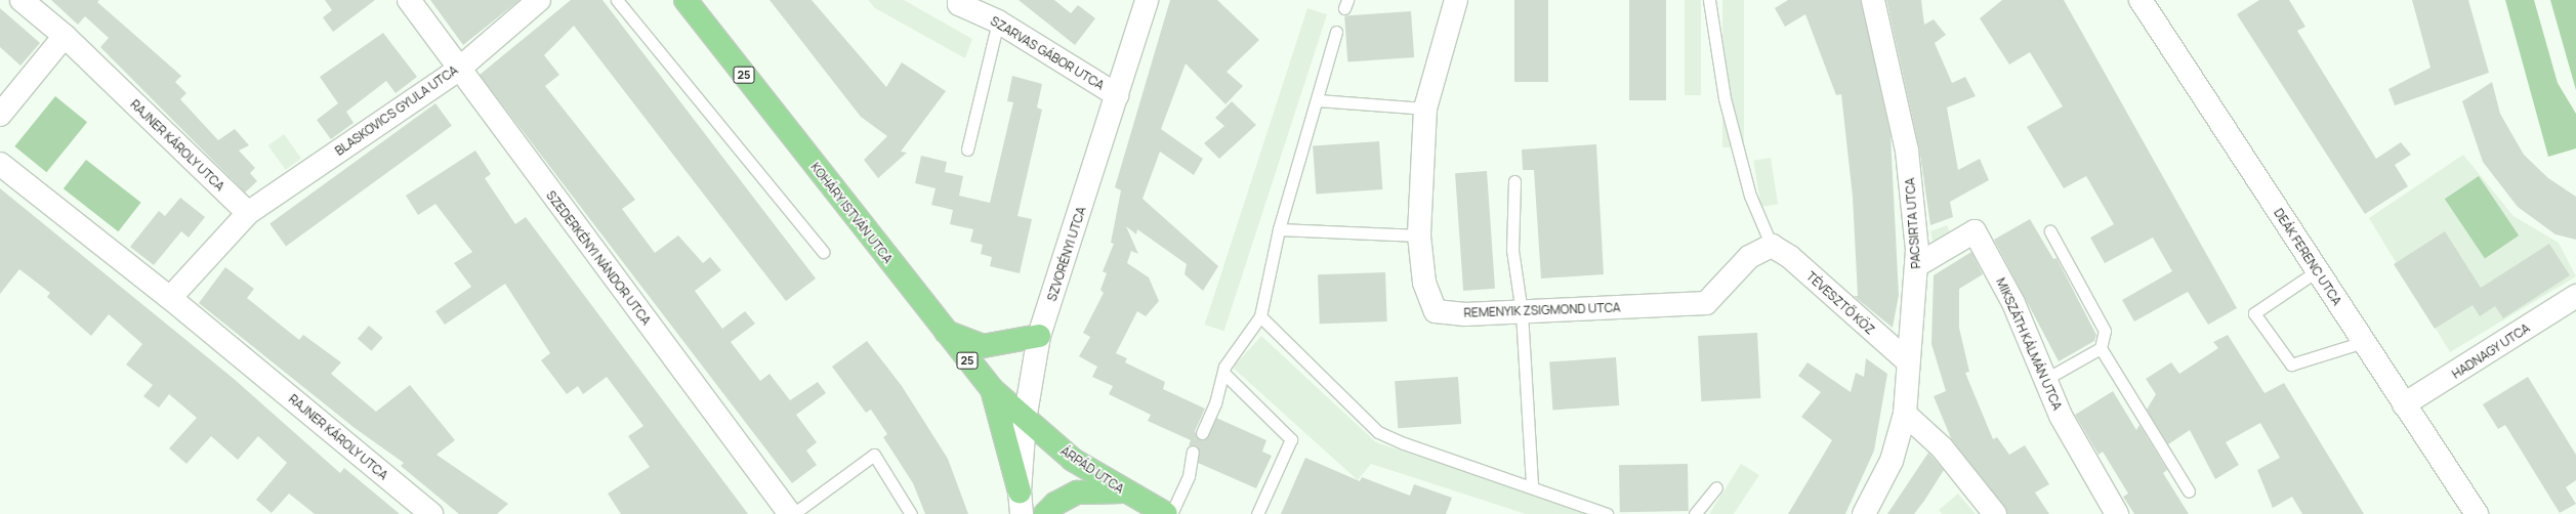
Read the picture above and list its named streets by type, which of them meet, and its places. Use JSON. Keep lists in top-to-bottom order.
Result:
{
  "streets": {
    "main road": ["25", "KOHÁRY ISTVÁN UTCA", "ÁRPÁD UTCA"],
    "street": [
      "SZARVAS GÁBOR UTCA",
      "BLASKOVICS GYULA UTCA",
      "RAJNER KÁROLY UTCA",
      "PACSIRTA UTCA",
      "SZVORÉNYI UTCA",
      "DEÁK FERENC UTCA",
      "SZEDERKÉNYI NÁNDOR UTCA",
      "TÉVESZTŐ KÖZ",
      "REMENYIK ZSIGMOND UTCA",
      "MIKSZÁTH KÁLMÁN UTCA",
      "HADNAGY UTCA"
    ]
  },
  "crossings": [
    ["SZARVAS GÁBOR UTCA", "SZVORÉNYI UTCA"],
    ["BLASKOVICS GYULA UTCA", "RAJNER KÁROLY UTCA"],
    ["BLASKOVICS GYULA UTCA", "SZEDERKÉNYI NÁNDOR UTCA"],
    ["KOHÁRY ISTVÁN UTCA", "SZVORÉNYI UTCA"],
    ["KOHÁRY ISTVÁN UTCA", "ÁRPÁD UTCA"],
    ["PACSIRTA UTCA", "TÉVESZTŐ KÖZ"],
    ["PACSIRTA UTCA", "MIKSZÁTH KÁLMÁN UTCA"],
    ["SZVORÉNYI UTCA", "ÁRPÁD UTCA"],
    ["DEÁK FERENC UTCA", "HADNAGY UTCA"],
    ["TÉVESZTŐ KÖZ", "REMENYIK ZSIGMOND UTCA"]
  ]
}
